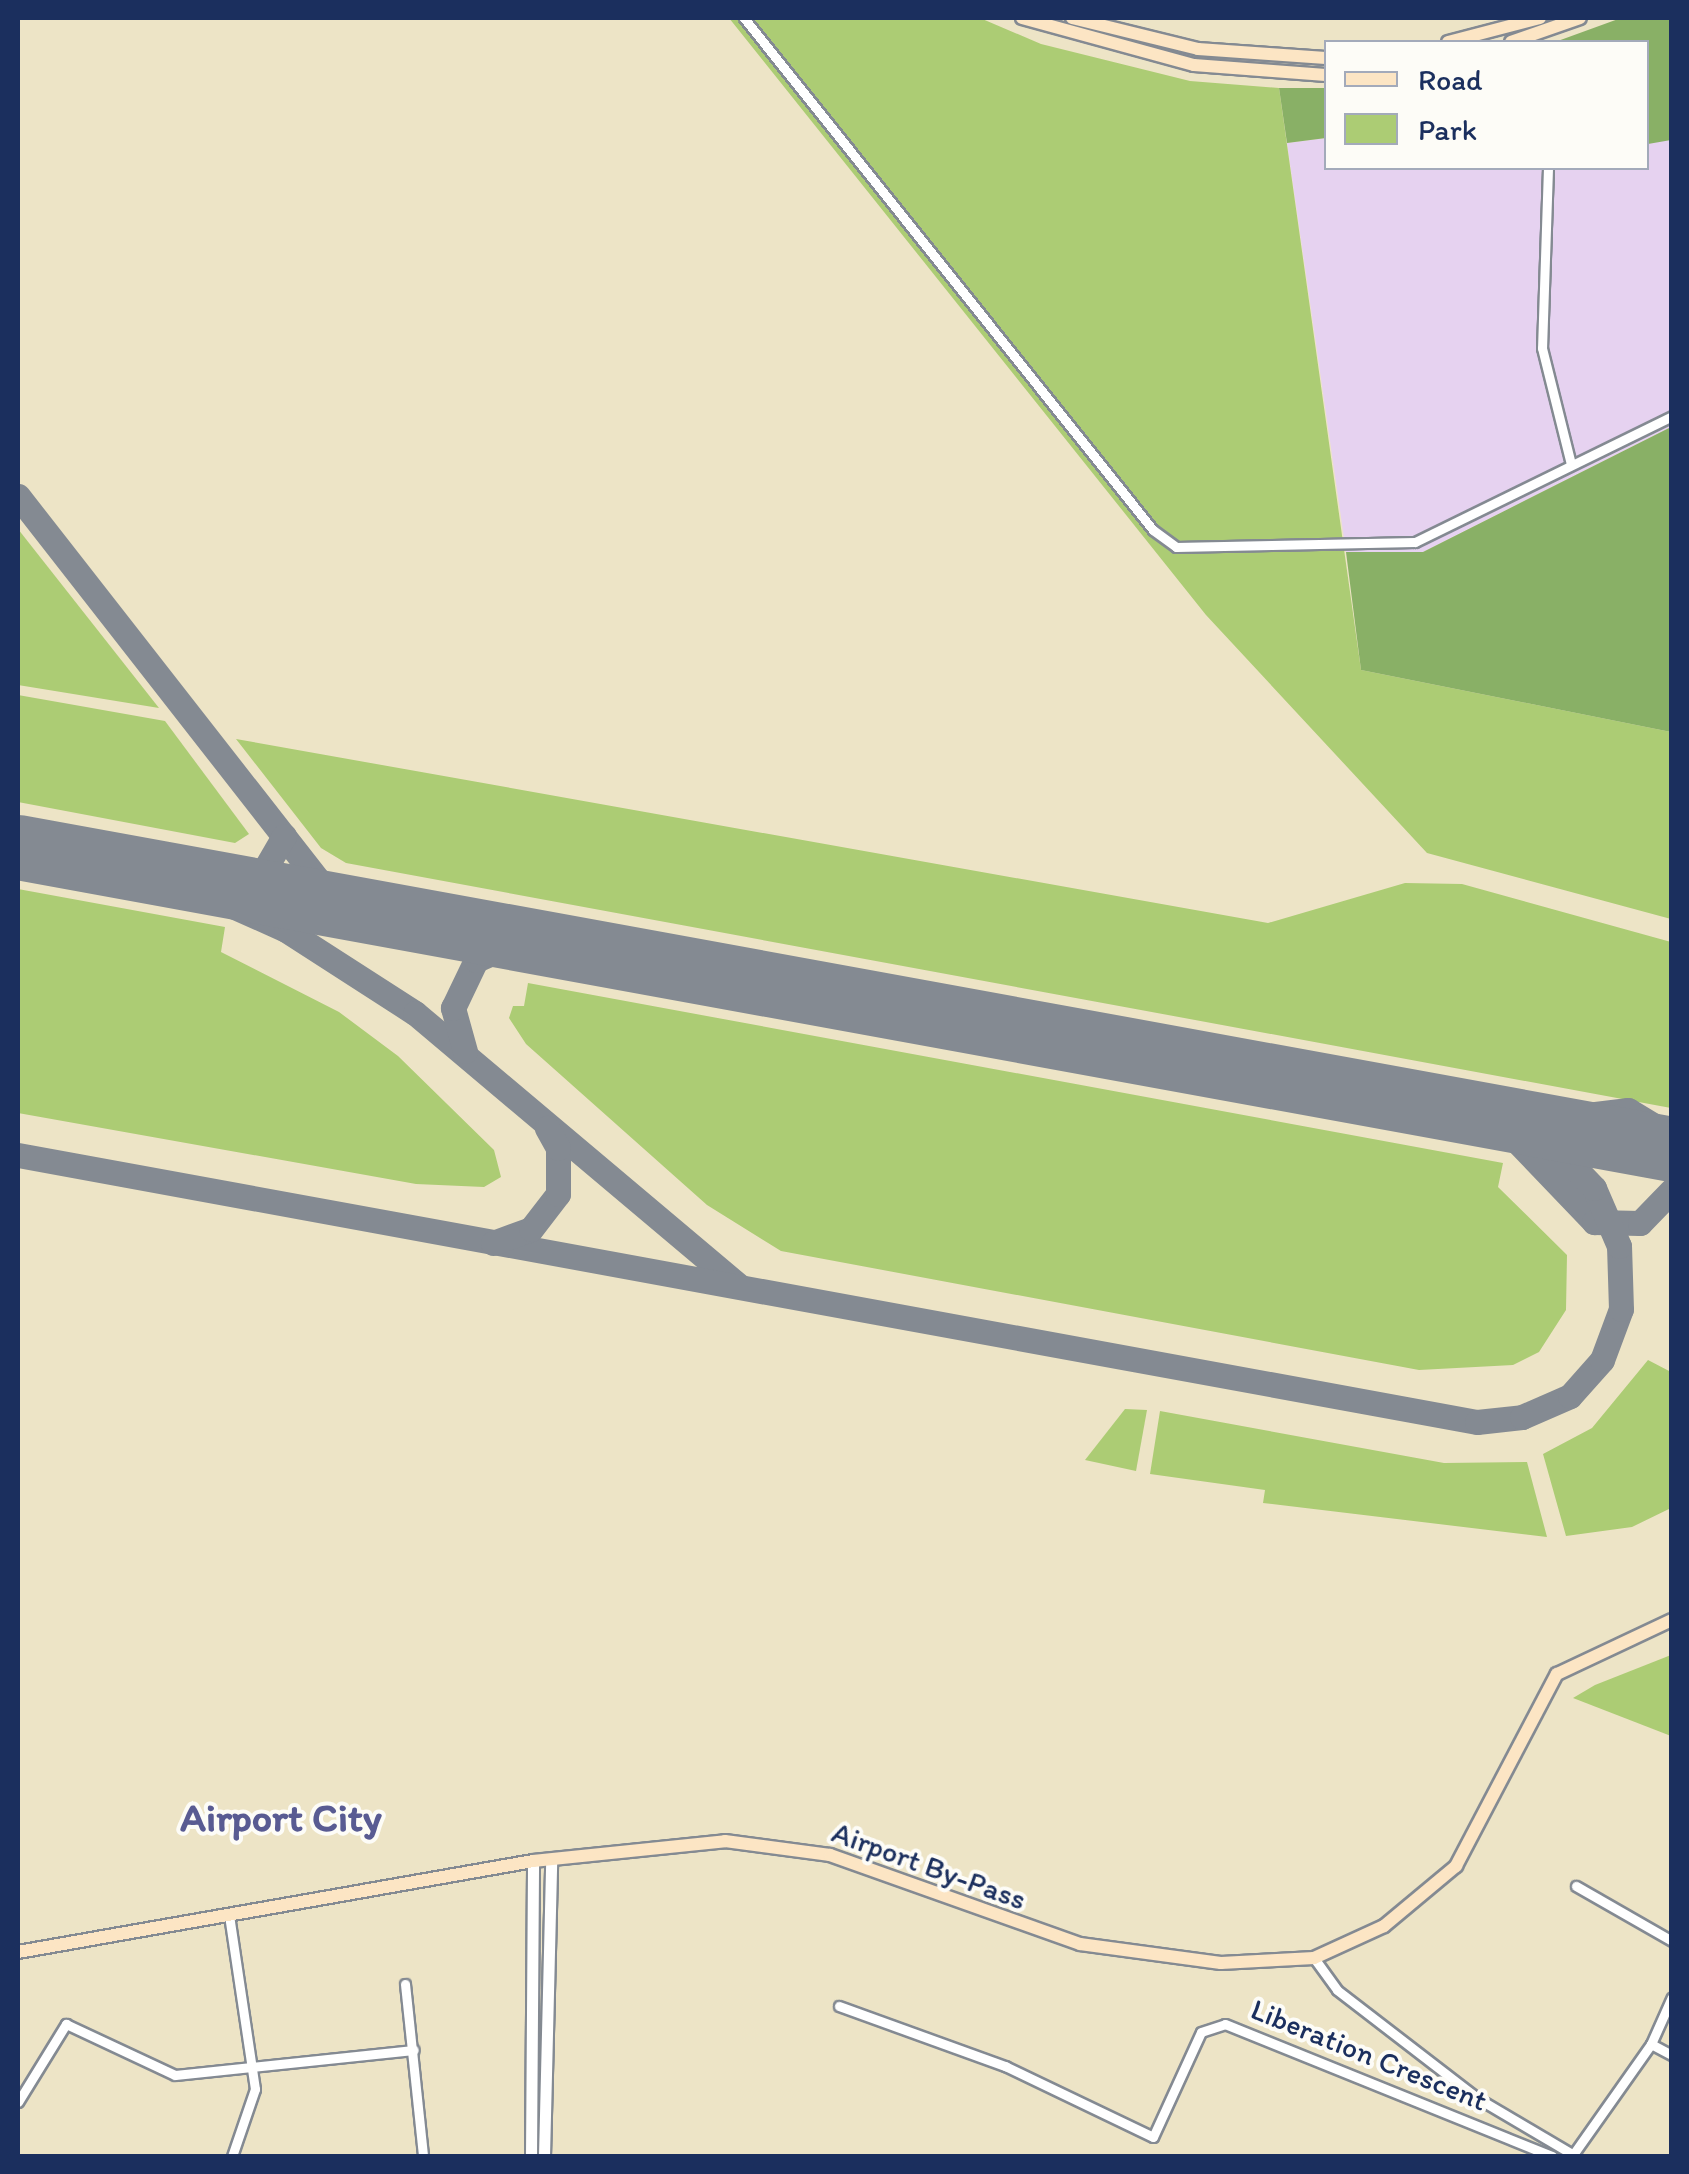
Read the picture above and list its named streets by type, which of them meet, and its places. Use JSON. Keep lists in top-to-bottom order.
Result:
{
  "streets": {
    "main road": ["Airport By-Pass"],
    "street": ["Liberation Crescent"]
  },
  "districts": ["Airport City"],
  "legend": ["Road", "Park"]
}
